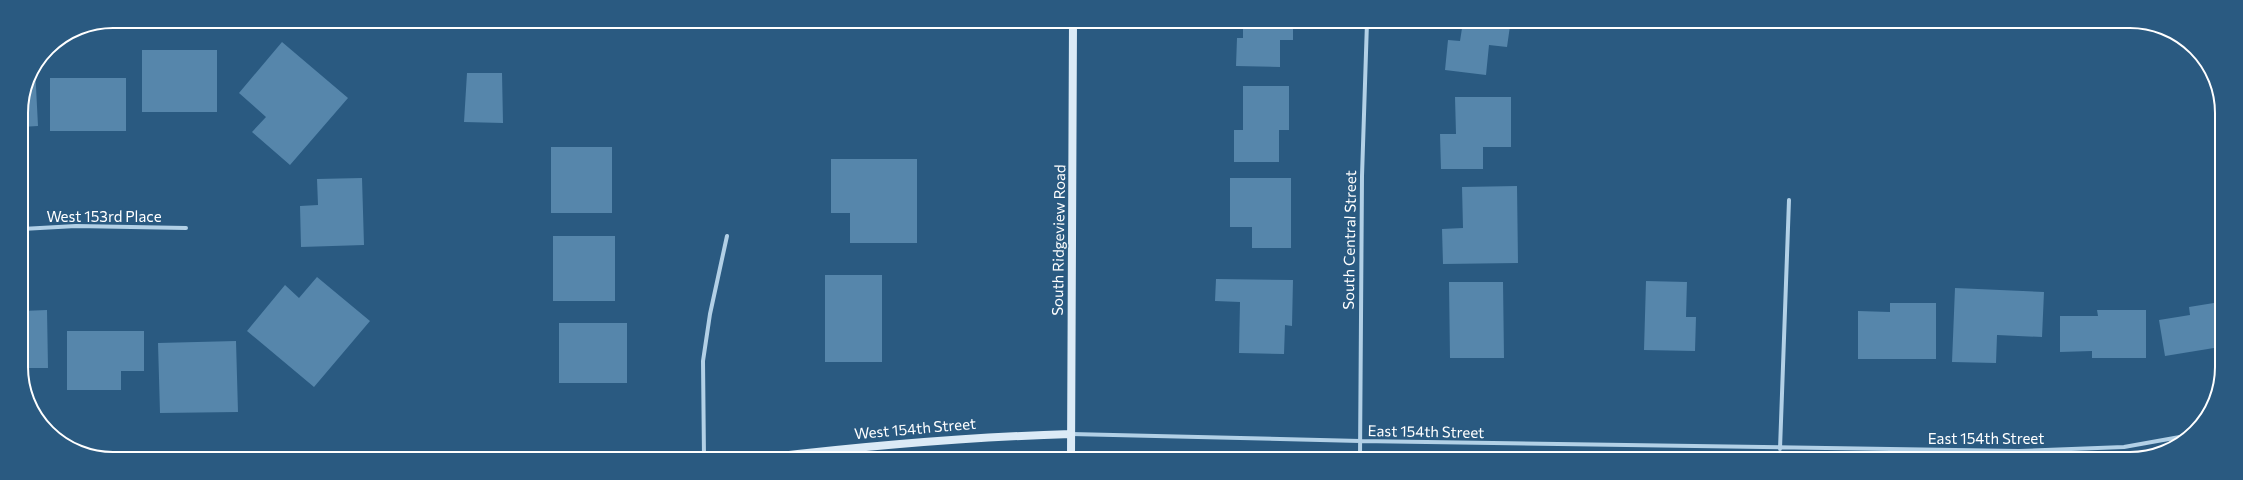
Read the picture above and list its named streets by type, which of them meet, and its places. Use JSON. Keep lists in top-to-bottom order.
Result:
{
  "streets": {
    "main road": ["South Ridgeview Road", "West 154th Street"],
    "street": ["West 153rd Place", "South Central Street", "East 154th Street"]
  },
  "crossings": [
    ["South Ridgeview Road", "West 154th Street"],
    ["South Ridgeview Road", "East 154th Street"],
    ["South Central Street", "East 154th Street"],
    ["West 154th Street", "East 154th Street"]
  ]
}
